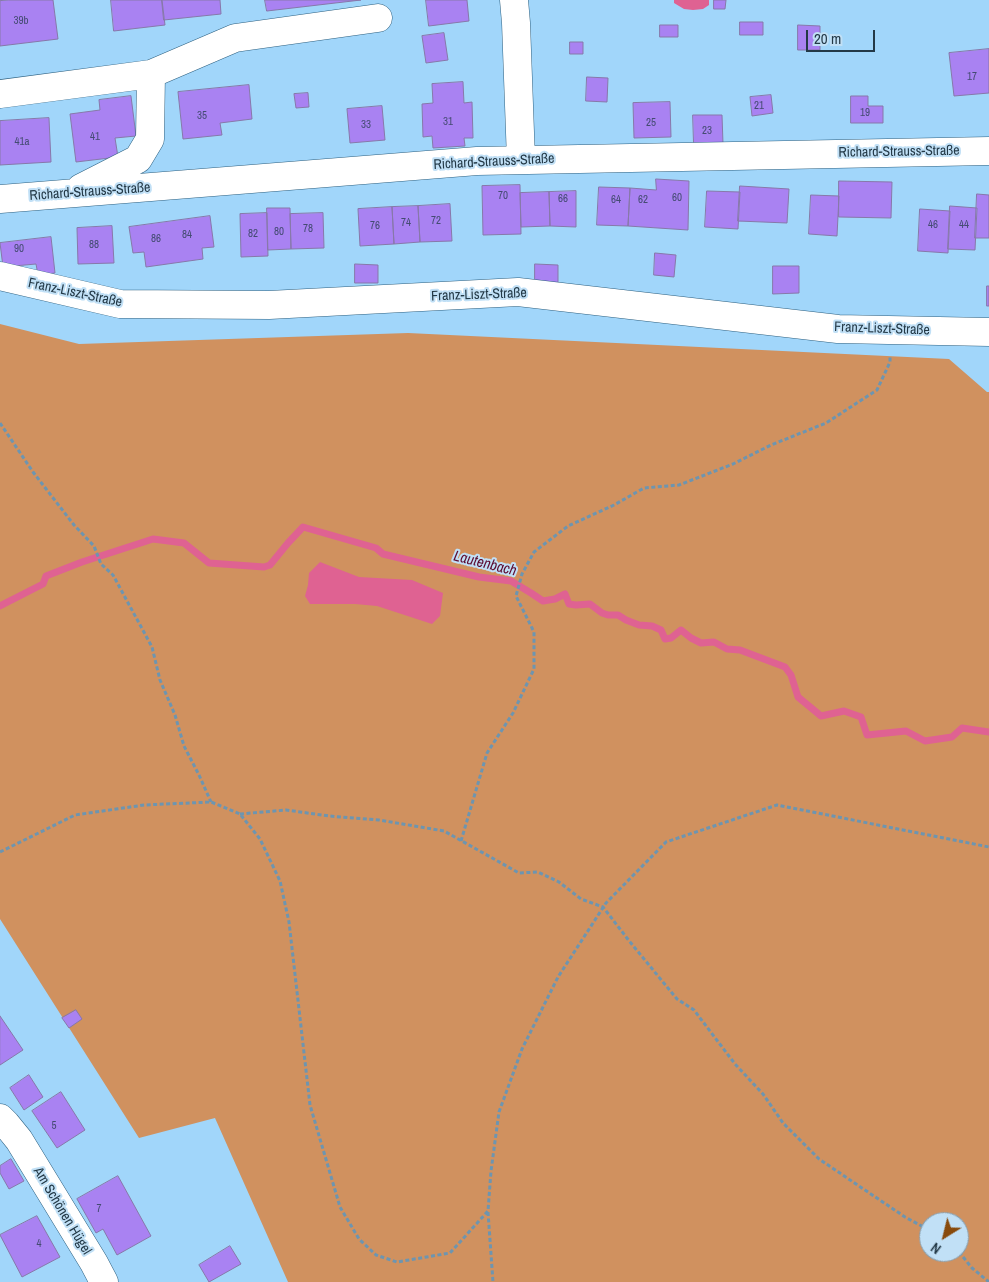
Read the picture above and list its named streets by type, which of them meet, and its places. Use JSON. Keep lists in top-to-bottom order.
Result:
{
  "streets": {
    "street": ["Richard-Strauss-Straße", "Franz-Liszt-Straße", "Am Schönen Hügel"]
  },
  "water": ["Lautenbach"],
  "house_numbers": [
    "39b",
    "17",
    "21",
    "19",
    "35",
    "31",
    "25",
    "33",
    "23",
    "41",
    "41a",
    "70",
    "60",
    "66",
    "64",
    "62",
    "72",
    "74",
    "46",
    "44",
    "76",
    "78",
    "80",
    "82",
    "84",
    "86",
    "88",
    "90",
    "5",
    "7",
    "4"
  ],
  "scale_bar": "20 m",
  "north": "bottom left"
}
